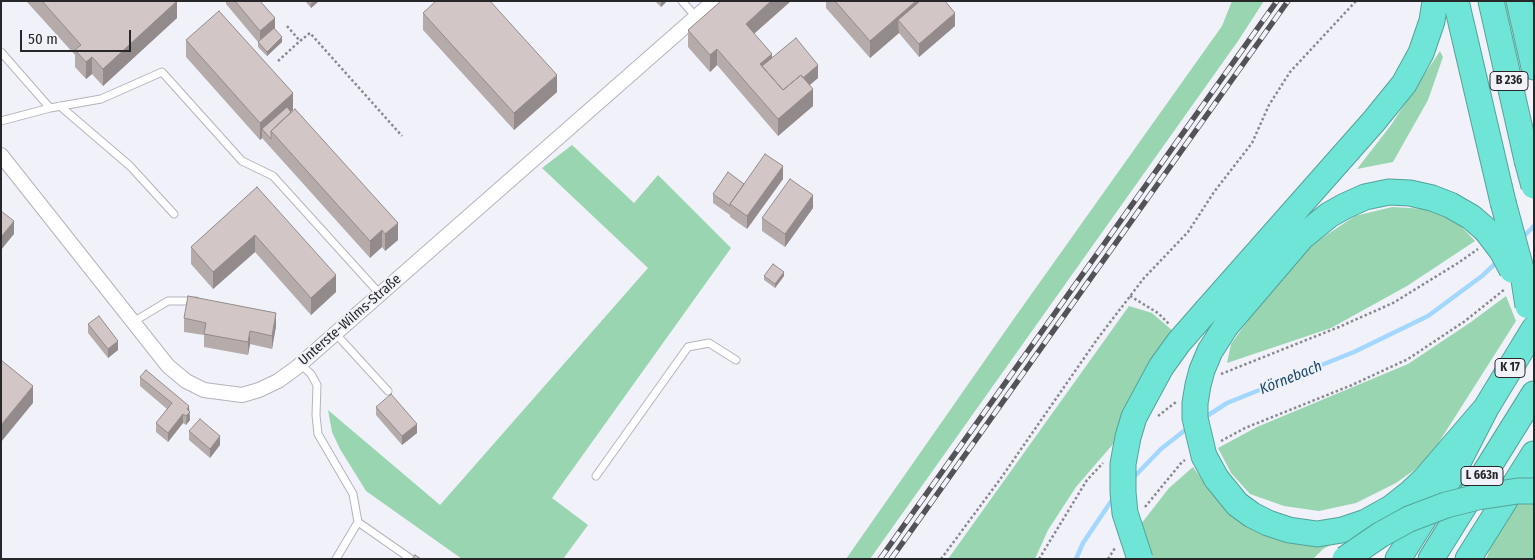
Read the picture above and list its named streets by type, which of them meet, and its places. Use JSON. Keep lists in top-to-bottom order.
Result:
{
  "streets": {
    "highway": ["B 236", "K 17", "L 663n"],
    "street": ["Unterste-Wilms-Straße"]
  },
  "crossings": [
    ["K 17", "L 663n"]
  ],
  "water": ["Körnebach"],
  "scale_bar": "50 m"
}
